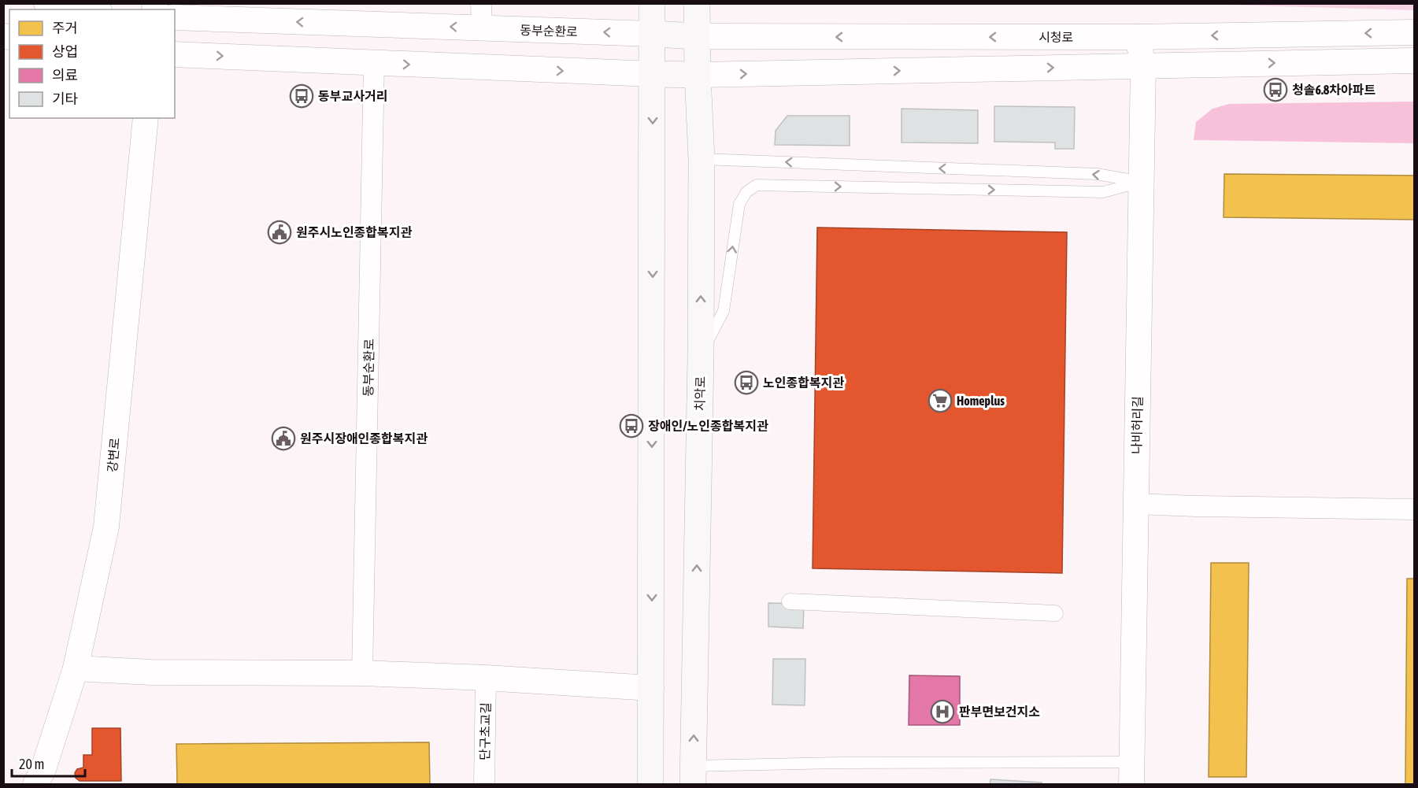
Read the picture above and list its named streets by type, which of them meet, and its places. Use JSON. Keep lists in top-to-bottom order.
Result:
{
  "streets": {
    "main road": ["동부순환로", "치악로"],
    "street": [
      "시청로",
      "나비허리길",
      "강변로",
      "단구초교길"
    ]
  },
  "crossings": [
    ["동부순환로", "시청로"],
    ["동부순환로", "치악로"],
    ["시청로", "치악로"],
    ["시청로", "나비허리길"]
  ],
  "places": {
    "bus stop": [
      "청솔6.8차아파트",
      "동부교사거리",
      "노인종합복지관",
      "장애인/노인종합복지관"
    ],
    "public building": ["원주시노인종합복지관", "원주시장애인종합복지관"],
    "supermarket": ["Homeplus"],
    "hospital": ["판부면보건지소"]
  },
  "legend": [
    "주거",
    "상업",
    "의료",
    "기타"
  ],
  "scale_bar": "20 m"
}
